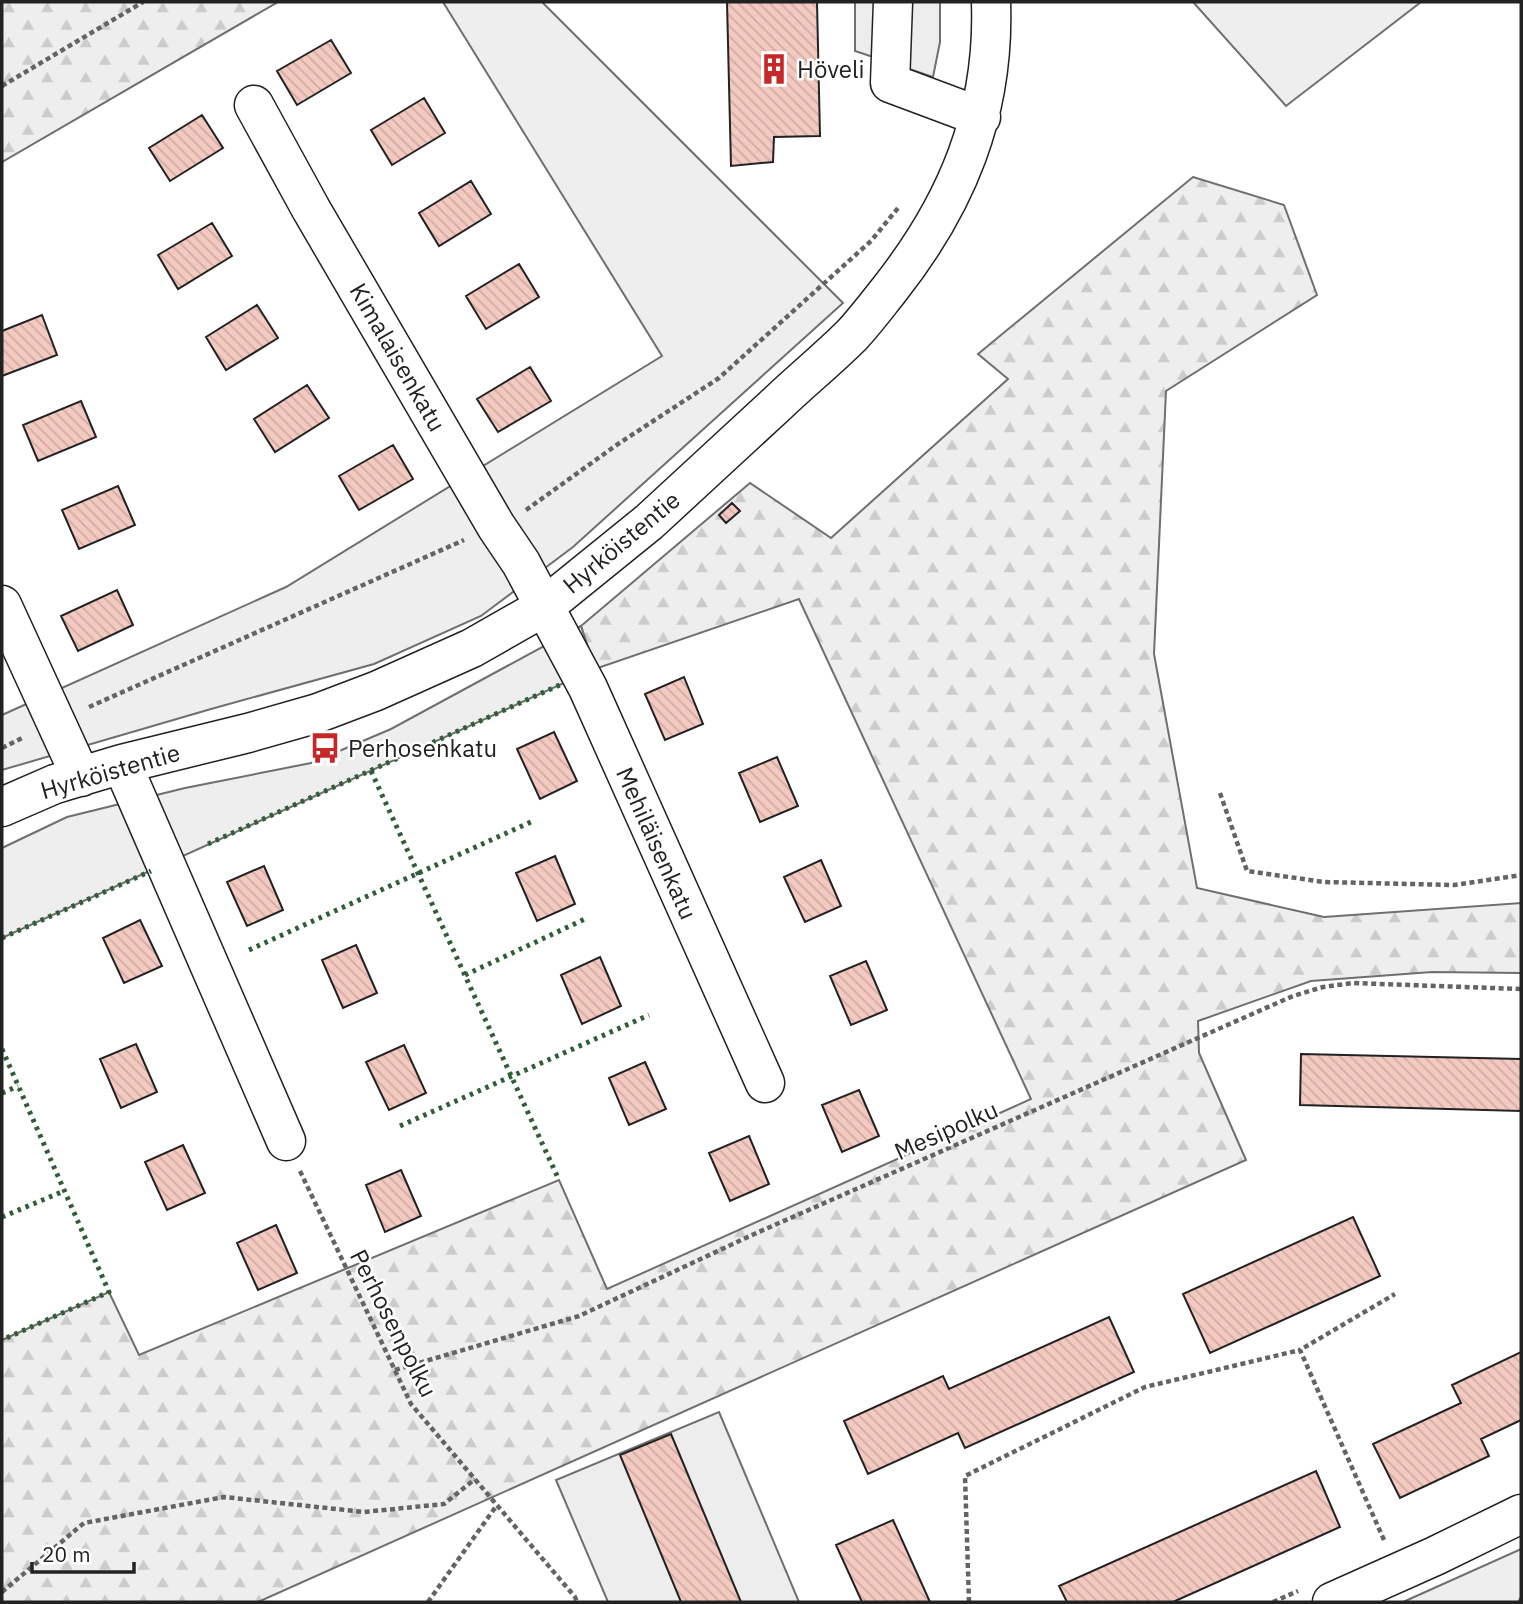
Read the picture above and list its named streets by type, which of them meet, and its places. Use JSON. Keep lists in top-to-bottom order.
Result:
{
  "streets": {
    "street": ["Kimalaisenkatu", "Hyrköistentie", "Mehiläisenkatu"],
    "path": ["Mesipolku", "Perhosenpolku"]
  },
  "crossings": [
    ["Kimalaisenkatu", "Hyrköistentie"],
    ["Kimalaisenkatu", "Mehiläisenkatu"],
    ["Hyrköistentie", "Mehiläisenkatu"],
    ["Mesipolku", "Perhosenpolku"]
  ],
  "places": {
    "building": ["Höveli"],
    "bus stop": ["Perhosenkatu"]
  },
  "scale_bar": "20 m"
}
